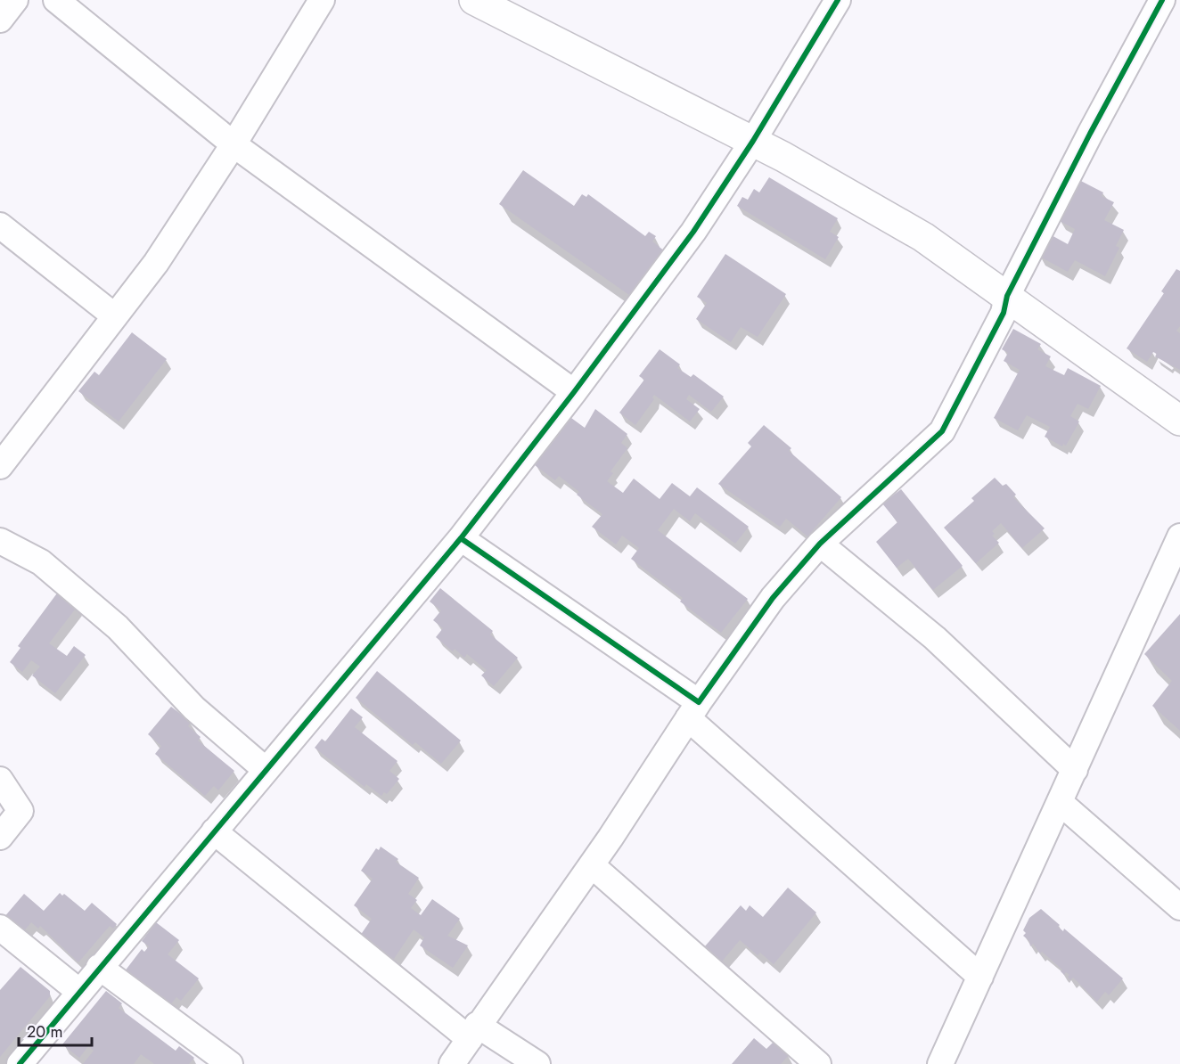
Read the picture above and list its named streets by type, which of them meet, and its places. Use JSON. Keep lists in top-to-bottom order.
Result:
{
  "scale_bar": "20 m"
}
